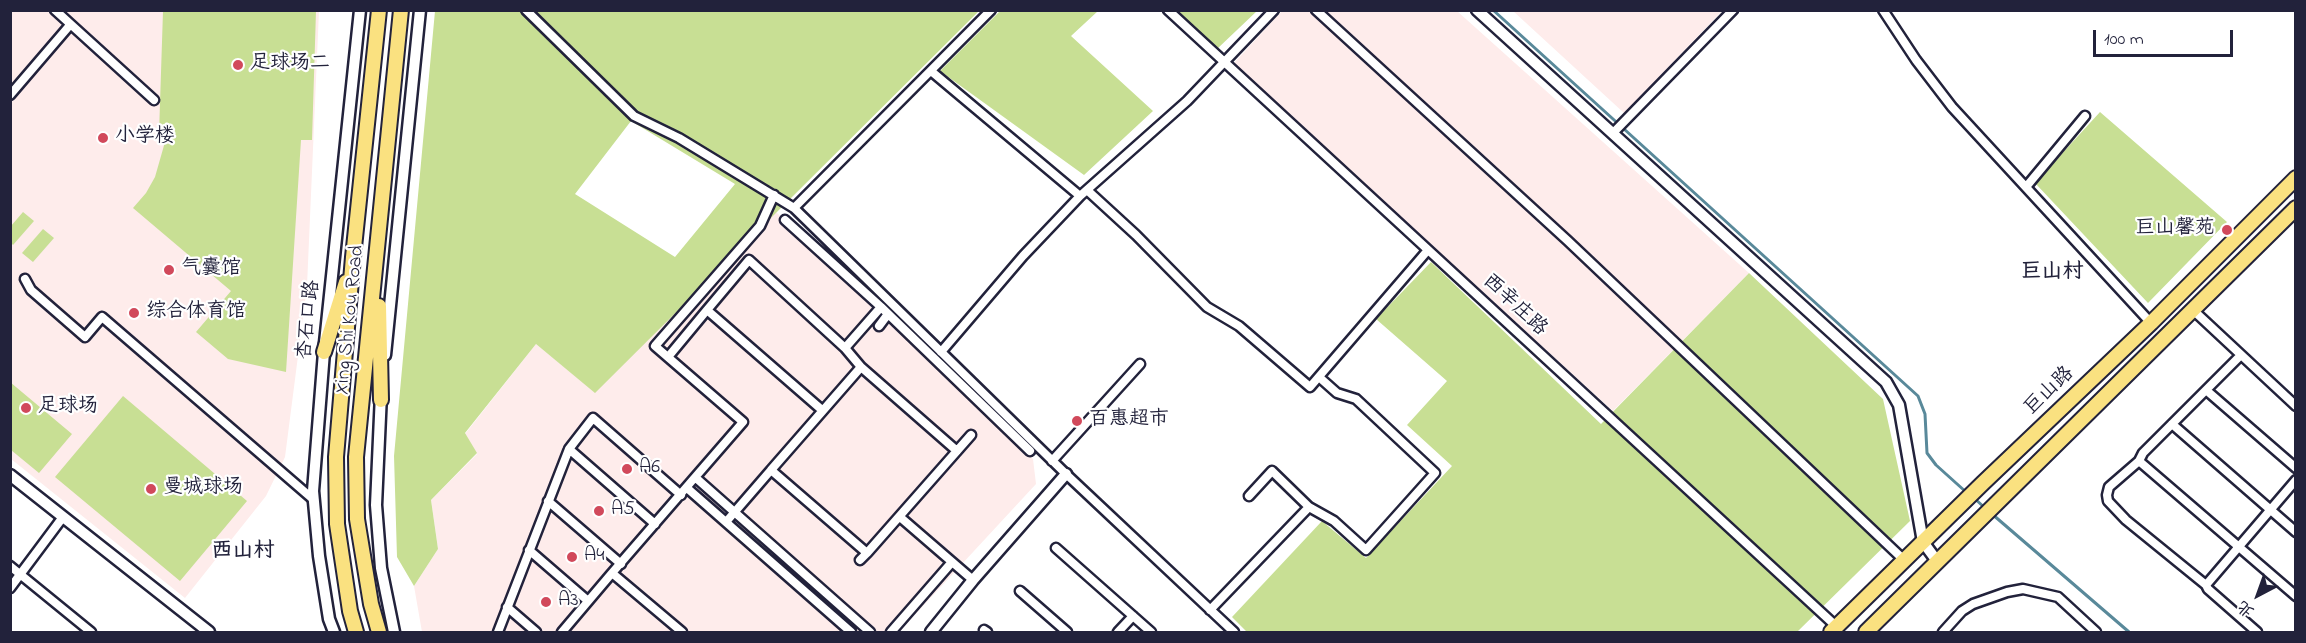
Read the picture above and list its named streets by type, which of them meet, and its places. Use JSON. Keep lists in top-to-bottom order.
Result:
{
  "streets": {
    "main road": ["Xing Shi Kou Road", "巨山路"],
    "street": ["西辛庄路", "杏石口路"]
  },
  "crossings": [
    ["西辛庄路", "巨山路"]
  ],
  "districts": ["巨山村", "西山村"],
  "places": [
    "足球场二",
    "小学楼",
    "巨山馨苑",
    "气囊馆",
    "综合体育馆",
    "足球场",
    "百惠超市",
    "A6",
    "曼城球场",
    "A5",
    "A4",
    "A3"
  ],
  "scale_bar": "100 m",
  "north": "bottom left"
}
